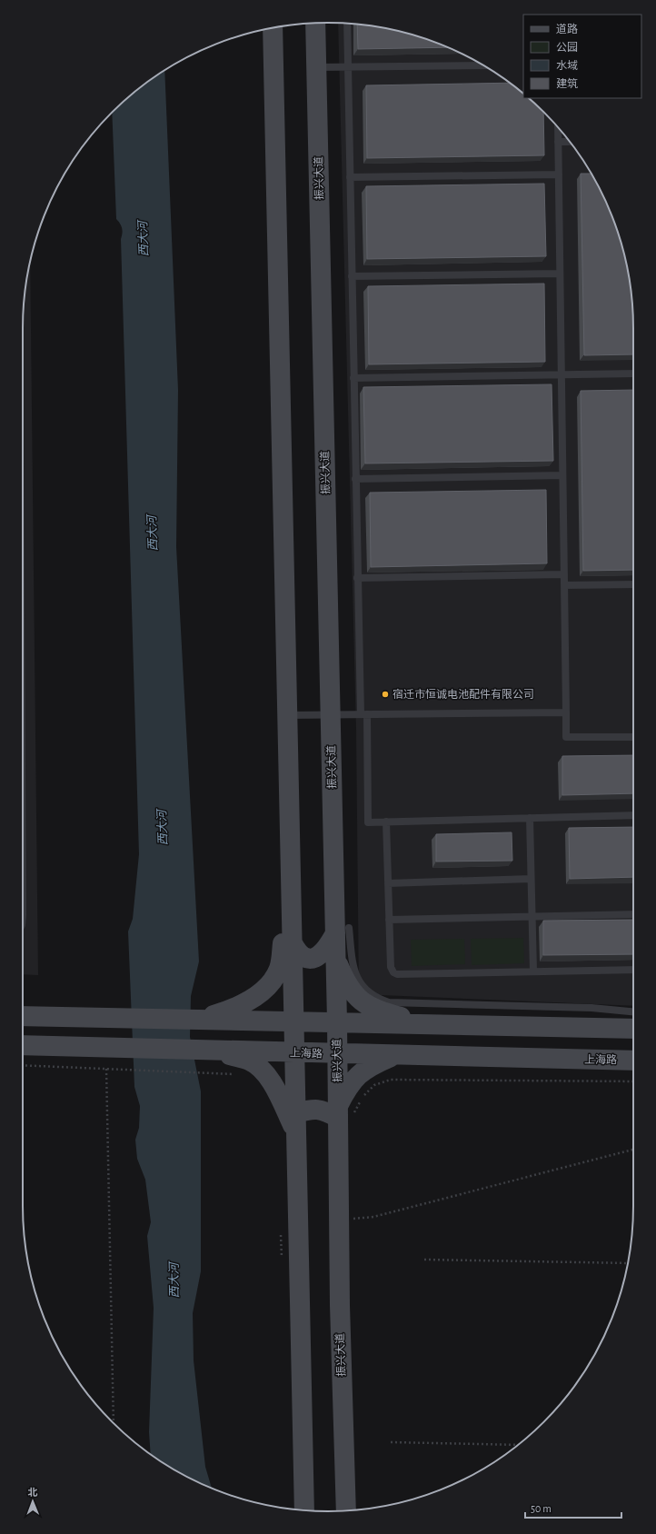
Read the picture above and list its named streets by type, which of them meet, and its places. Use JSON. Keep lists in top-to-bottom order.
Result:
{
  "streets": {
    "main road": ["振兴大道", "上海路"]
  },
  "crossings": [
    ["振兴大道", "上海路"]
  ],
  "water": ["西大河"],
  "places": ["宿迁市恒诚电池配件有限公司"],
  "legend": [
    "道路",
    "公园",
    "水域",
    "建筑"
  ],
  "scale_bar": "50 m",
  "north": "top"
}
